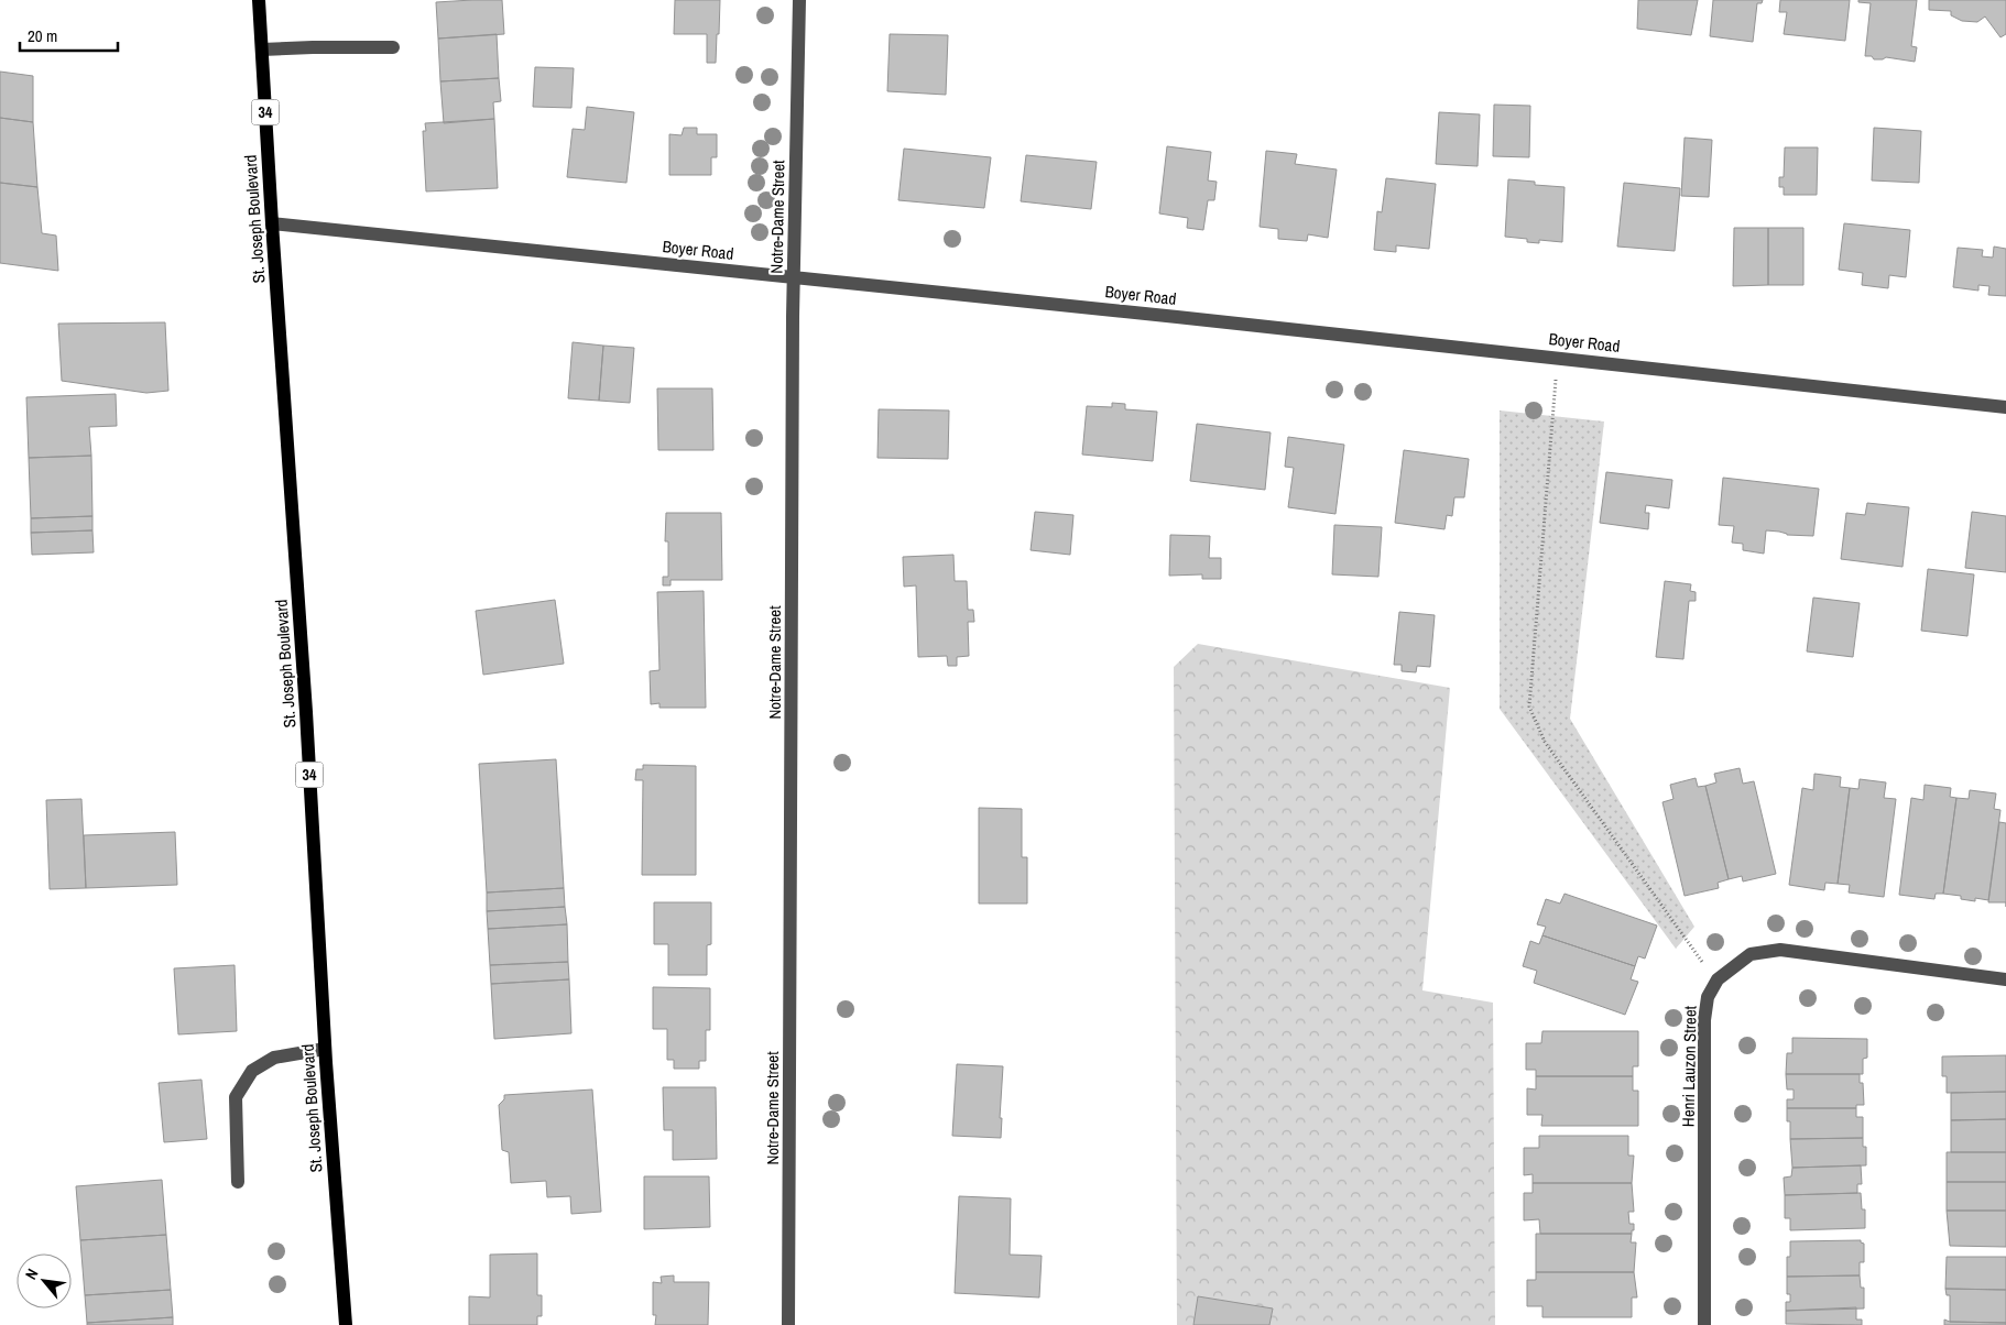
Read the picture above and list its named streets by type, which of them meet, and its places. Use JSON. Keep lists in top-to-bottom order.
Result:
{
  "streets": {
    "main road": ["34", "St. Joseph Boulevard"],
    "street": ["Notre-Dame Street", "Boyer Road", "Henri Lauzon Street"]
  },
  "crossings": [
    ["Notre-Dame Street", "Boyer Road"],
    ["St. Joseph Boulevard", "Boyer Road"]
  ],
  "scale_bar": "20 m",
  "north": "top left"
}
